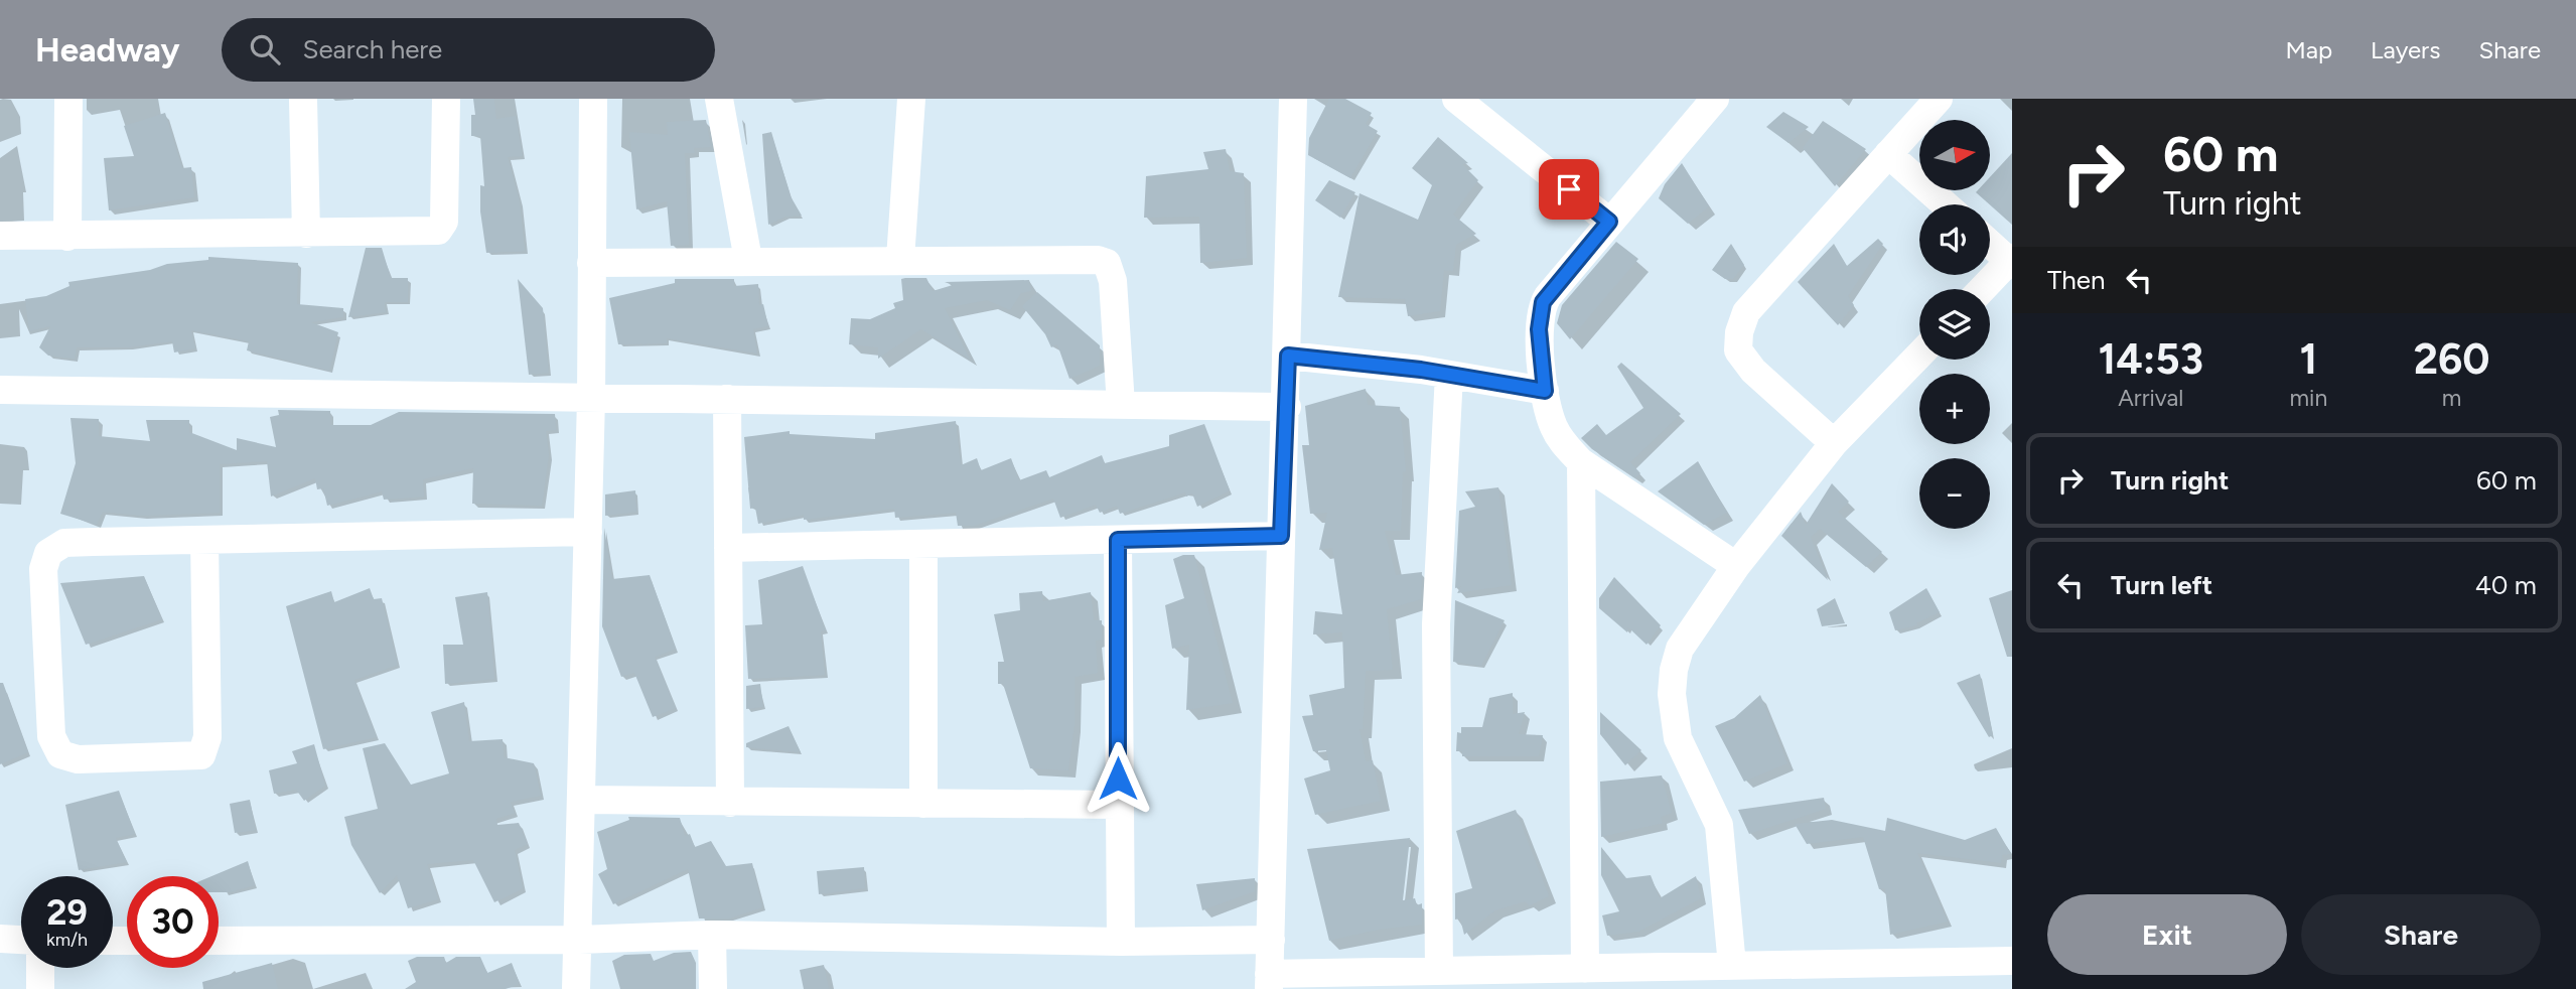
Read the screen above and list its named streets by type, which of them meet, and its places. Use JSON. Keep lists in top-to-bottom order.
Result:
{
  "north": "right",
  "page": {
    "header": "Headway",
    "search": "Search here",
    "nav": ["Map", "Layers", "Share"],
    "turn": ["60 m", "Turn right"],
    "map_buttons": ["+", "−"],
    "then": "Then",
    "eta": [
      "14:53",
      "Arrival",
      "1",
      "min",
      "260",
      "m"
    ],
    "list": [
      {
        "name": "Turn right",
        "value": "60 m"
      },
      {
        "name": "Turn left",
        "value": "40 m"
      }
    ],
    "speed": "29 km/h",
    "limit": "30",
    "buttons": ["Exit", "Share"]
  }
}
